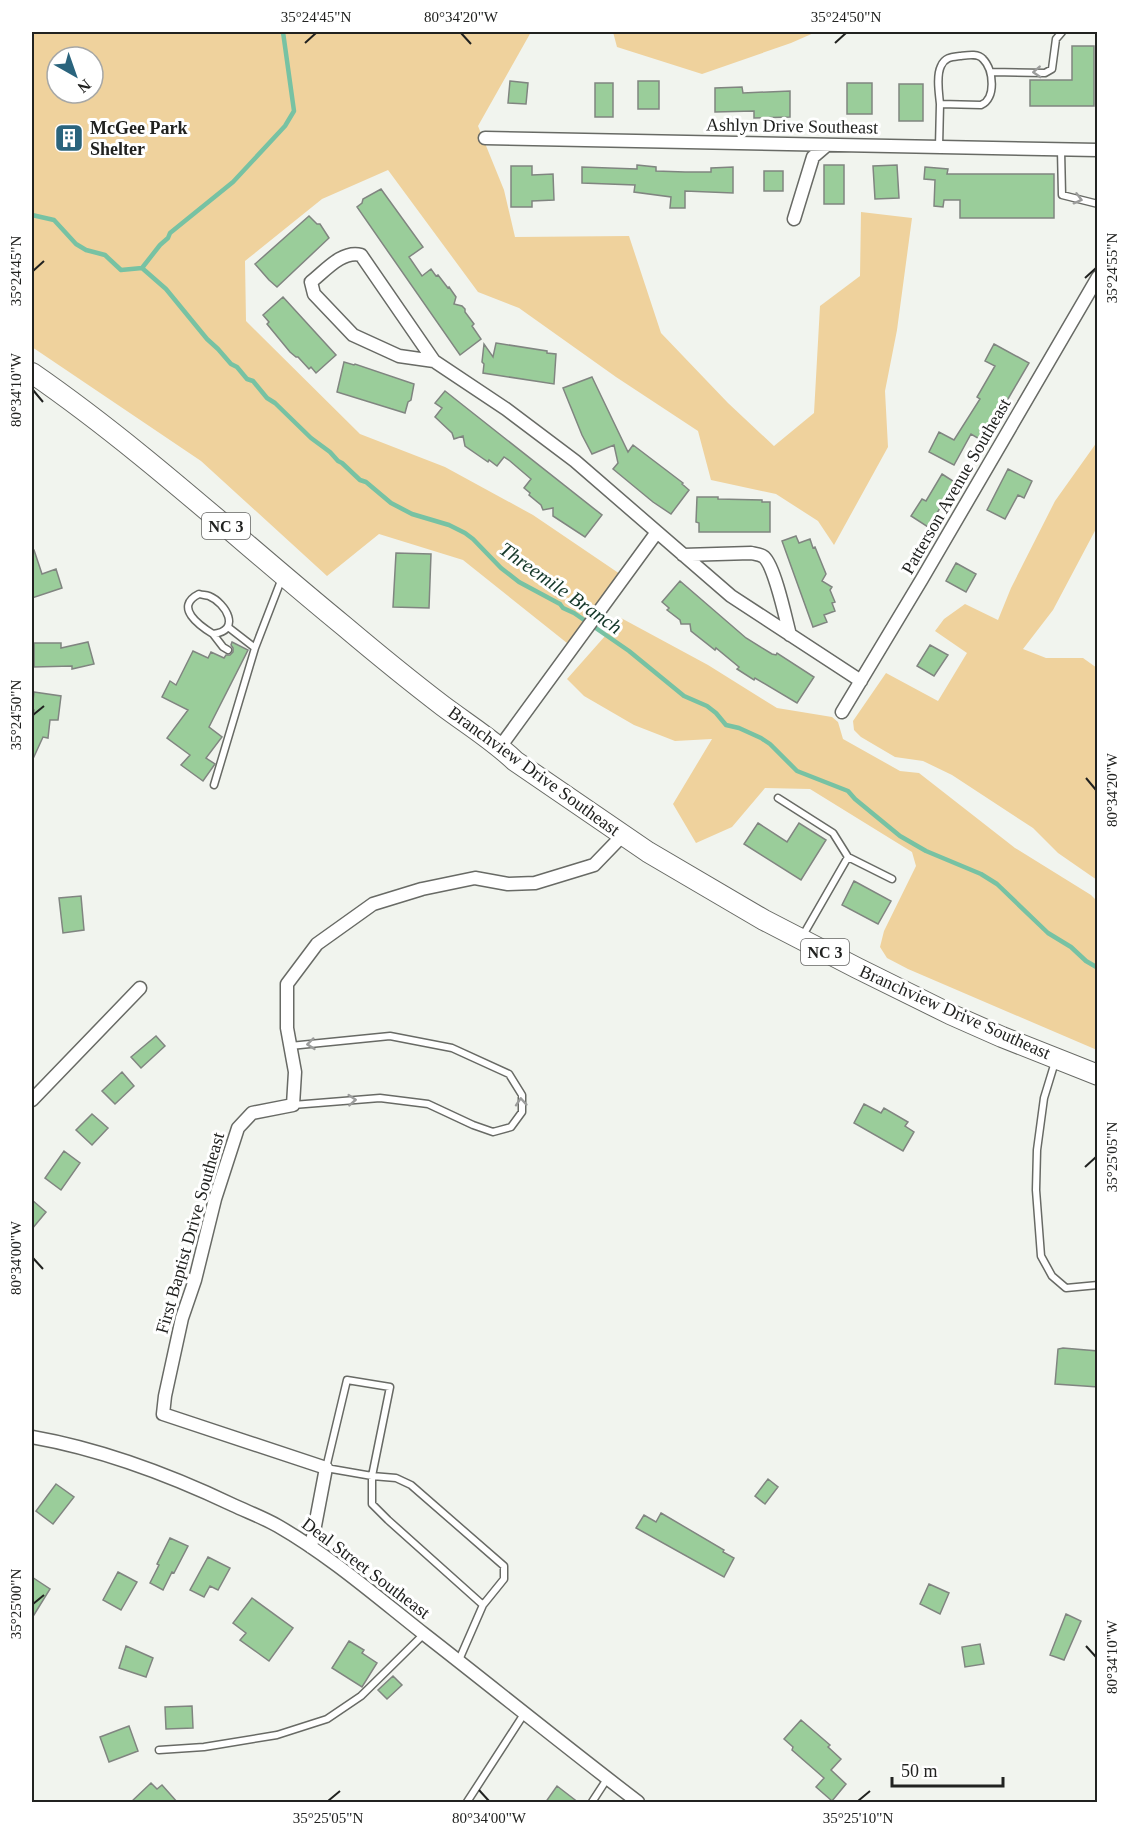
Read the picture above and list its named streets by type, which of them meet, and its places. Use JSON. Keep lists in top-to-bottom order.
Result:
{
  "streets": {
    "main road": ["NC 3", "Branchview Drive Southeast"],
    "street": [
      "Ashlyn Drive Southeast",
      "Patterson Avenue Southeast",
      "First Baptist Drive Southeast",
      "Deal Street Southeast"
    ]
  },
  "water": ["Threemile Branch"],
  "places": {
    "building": ["McGee Park Shelter"]
  },
  "scale_bar": "50 m",
  "north": "bottom right",
  "coordinates": [
    "35°24'45\"N",
    "80°34'20\"W",
    "35°24'50\"N",
    "35°24'55\"N",
    "80°34'10\"W",
    "35°25'05\"N",
    "80°34'00\"W",
    "35°25'00\"N",
    "35°25'10\"N"
  ]
}
